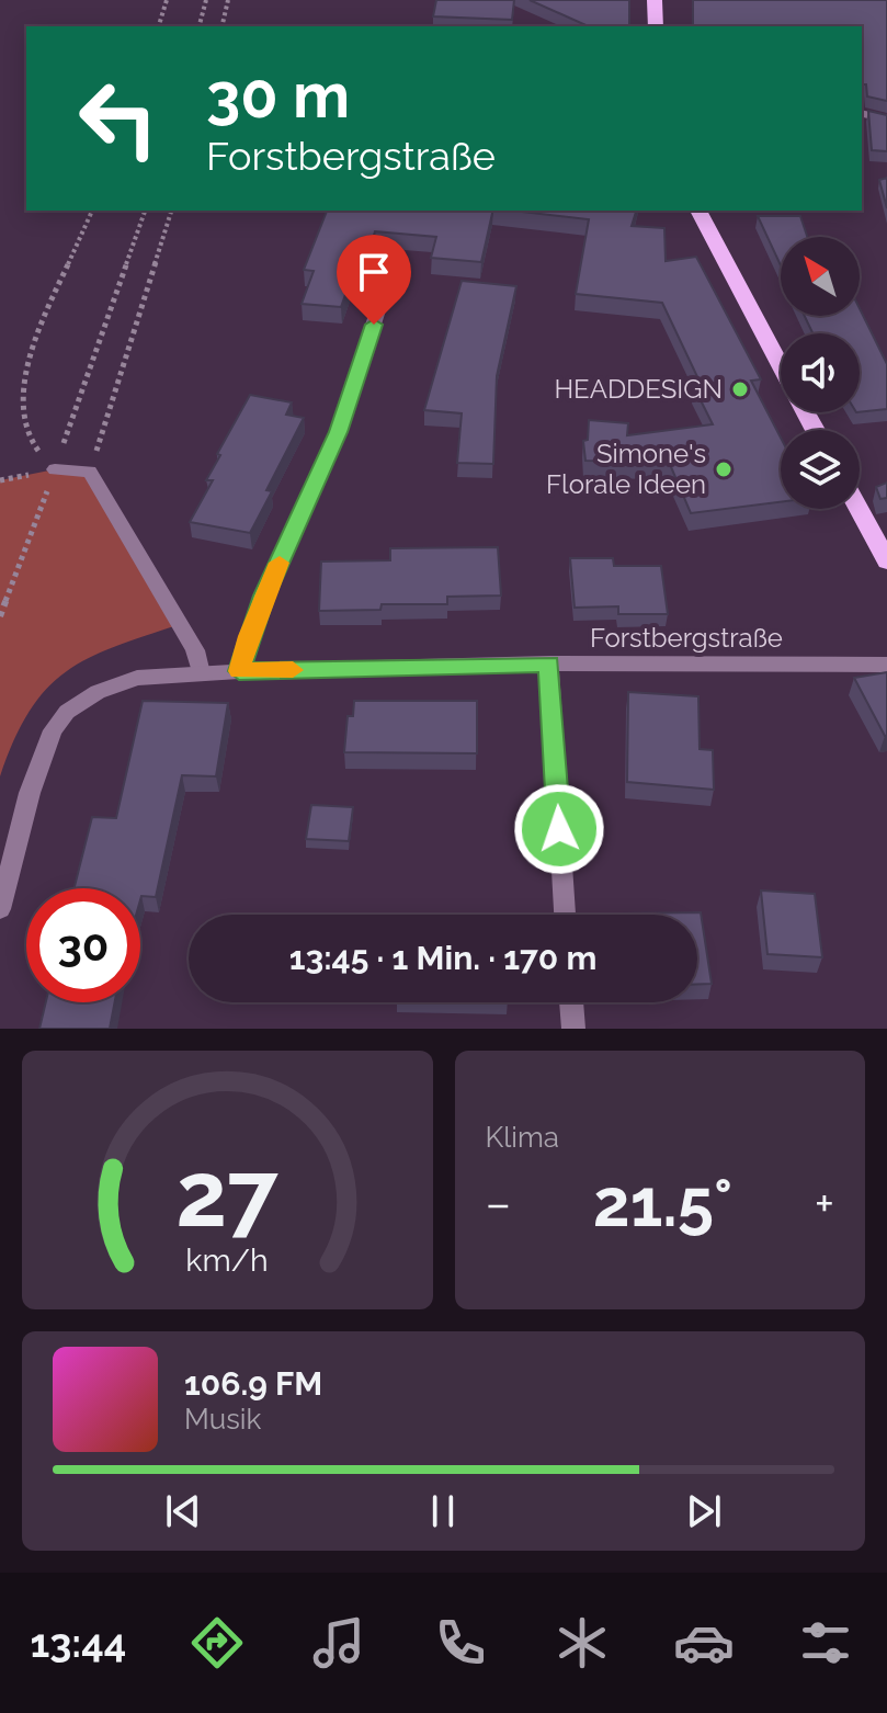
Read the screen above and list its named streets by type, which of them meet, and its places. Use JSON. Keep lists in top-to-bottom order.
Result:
{
  "streets": {
    "street": ["Forstbergstraße"]
  },
  "places": ["HEADDESIGN", "Simone's Florale Ideen"],
  "north": "top left",
  "page": {
    "turn": ["30 m", "Forstbergstraße"],
    "limit": "30",
    "trip": "13:45 · 1 Min. · 170 m",
    "tile": "Klima",
    "heat": ["−", "21.5°", "+"],
    "song": ["106.9 FM", "Musik"],
    "tabs": "13:44",
    "gauge": ["27", "km/h"]
  }
}
